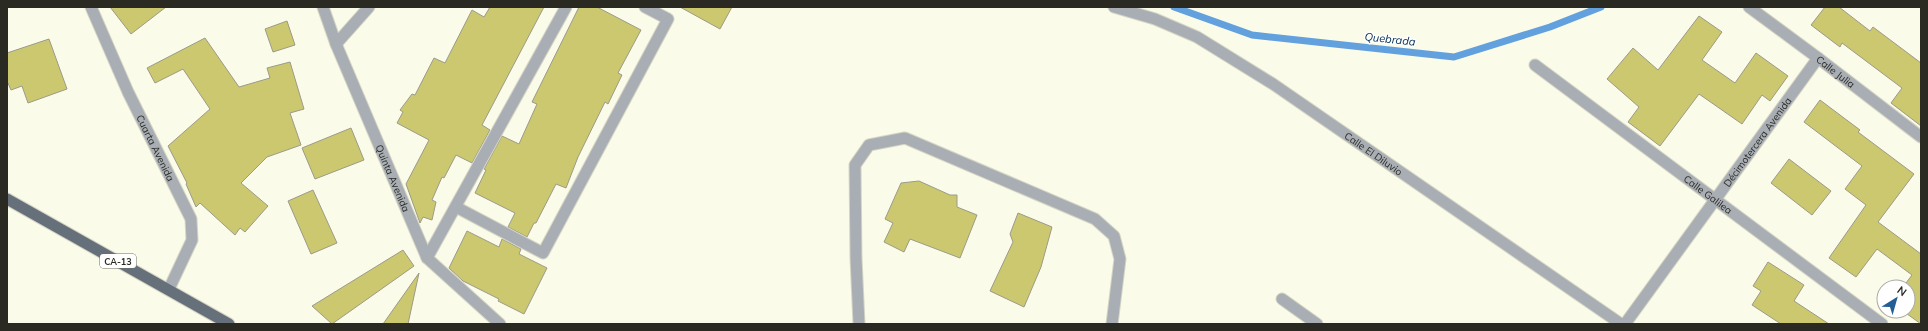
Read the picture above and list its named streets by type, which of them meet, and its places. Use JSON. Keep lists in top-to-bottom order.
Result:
{
  "streets": {
    "main road": ["CA-13"],
    "street": [
      "Calle Julia",
      "Décimotercera Avenida",
      "Cuarta Avenida",
      "Calle El Diluvio",
      "Quinta Avenida",
      "Calle Galilea"
    ]
  },
  "crossings": [
    ["Calle Julia", "Décimotercera Avenida"],
    ["Décimotercera Avenida", "Calle Galilea"],
    ["Cuarta Avenida", "CA-13"]
  ],
  "water": ["Quebrada"],
  "north": "top right"
}
